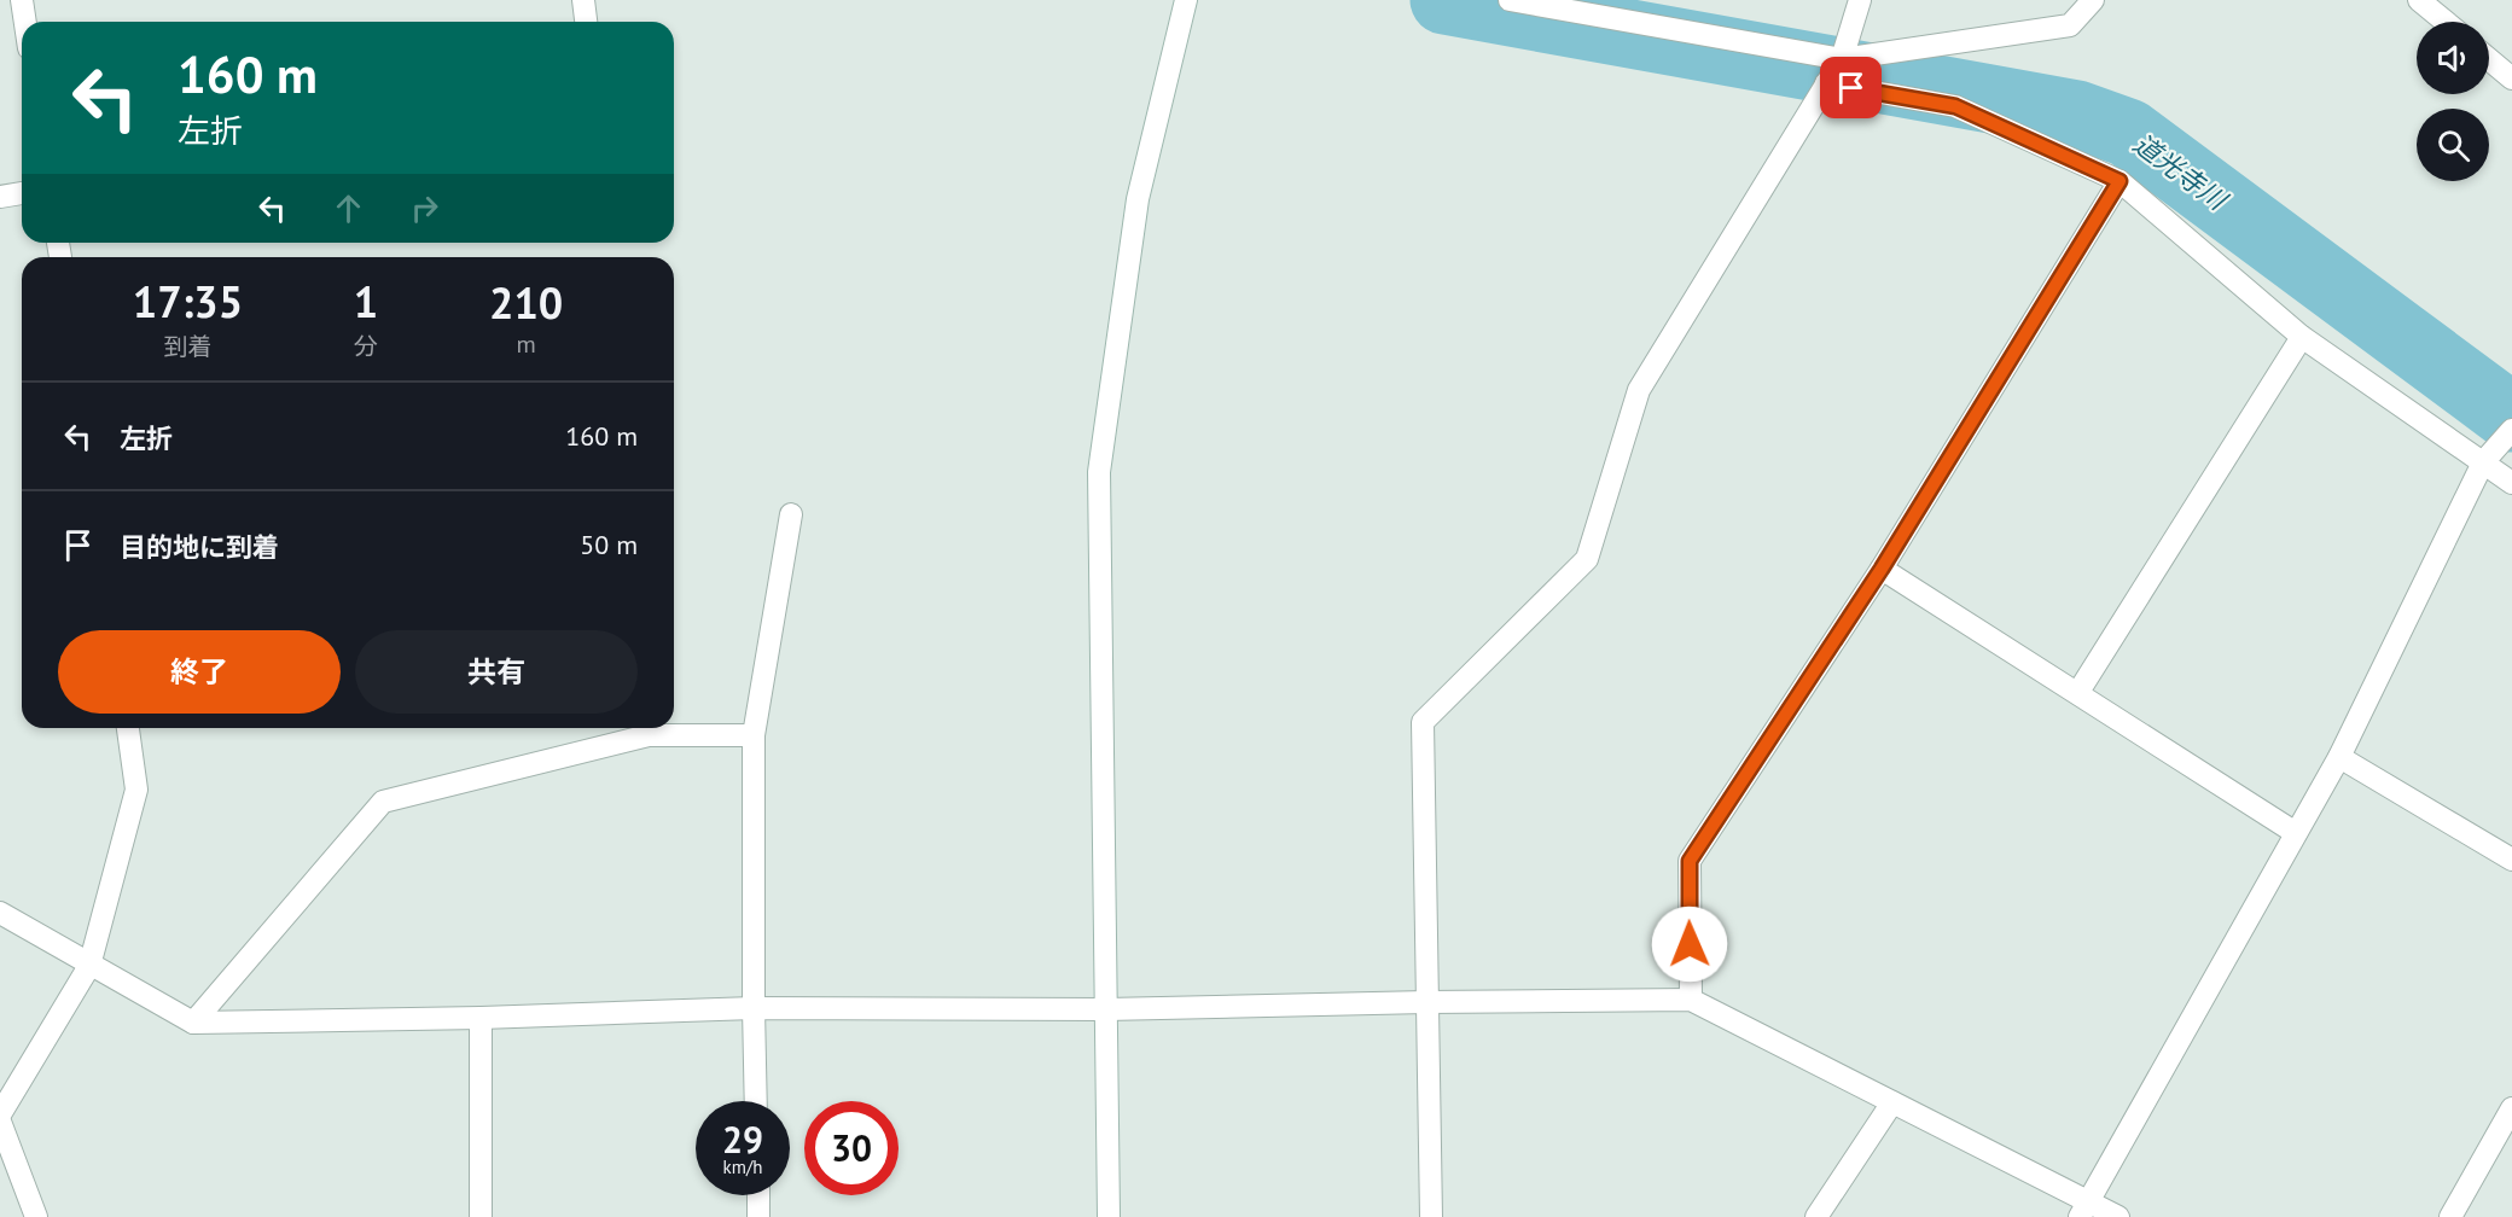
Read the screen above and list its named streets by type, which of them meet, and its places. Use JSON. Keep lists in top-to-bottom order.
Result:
{
  "water": ["道光寺川"],
  "page": {
    "turn": ["160 m", "左折"],
    "eta": [
      "17:35",
      "到着",
      "1",
      "分",
      "210",
      "m"
    ],
    "list": [
      {
        "name": "左折",
        "value": "160 m"
      },
      {
        "name": "目的地に到着",
        "value": "50 m"
      }
    ],
    "buttons": ["終了", "共有"],
    "speed": "29 km/h",
    "limit": "30"
  }
}
